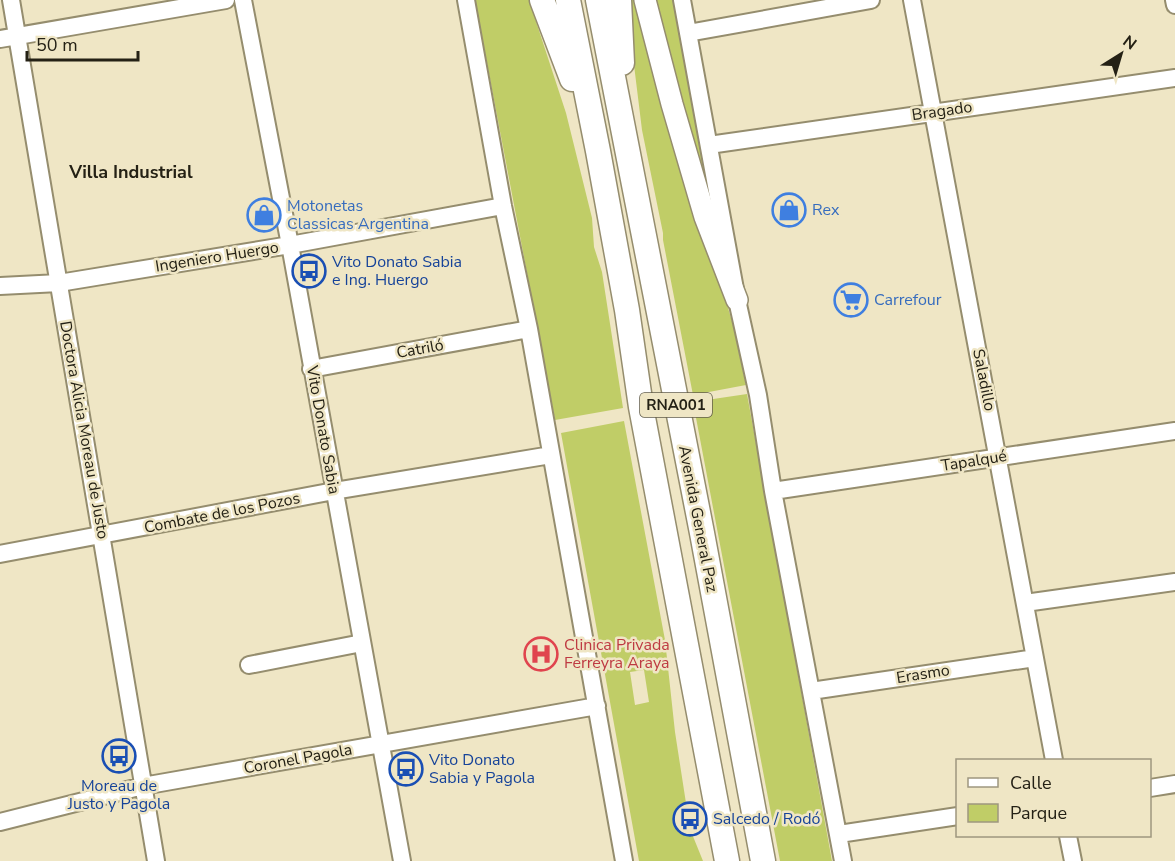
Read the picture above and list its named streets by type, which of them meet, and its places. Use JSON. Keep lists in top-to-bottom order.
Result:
{
  "streets": {
    "highway": ["RNA001", "Avenida General Paz"],
    "street": [
      "Bragado",
      "Ingeniero Huergo",
      "Catriló",
      "Saladillo",
      "Doctora Alicia Moreau de Justo",
      "Vito Donato Sabia",
      "Tapalqué",
      "Combate de los Pozos",
      "Erasmo",
      "Coronel Pagola"
    ]
  },
  "crossings": [
    ["Bragado", "Saladillo"],
    ["Ingeniero Huergo", "Doctora Alicia Moreau de Justo"],
    ["Ingeniero Huergo", "Vito Donato Sabia"],
    ["Catriló", "Vito Donato Sabia"],
    ["Saladillo", "Tapalqué"],
    ["Saladillo", "Erasmo"],
    ["Doctora Alicia Moreau de Justo", "Combate de los Pozos"],
    ["Doctora Alicia Moreau de Justo", "Coronel Pagola"],
    ["Vito Donato Sabia", "Combate de los Pozos"],
    ["Vito Donato Sabia", "Coronel Pagola"]
  ],
  "districts": ["Villa Industrial"],
  "places": {
    "shop": ["Rex", "Motonetas Classicas Argentina"],
    "bus stop": [
      "Vito Donato Sabia e Ing. Huergo",
      "Moreau de Justo y Pagola",
      "Vito Donato Sabia y Pagola",
      "Salcedo / Rodó"
    ],
    "supermarket": ["Carrefour"],
    "hospital": ["Clinica Privada Ferreyra Araya"]
  },
  "legend": ["Calle", "Parque"],
  "scale_bar": "50 m",
  "north": "top right"
}
